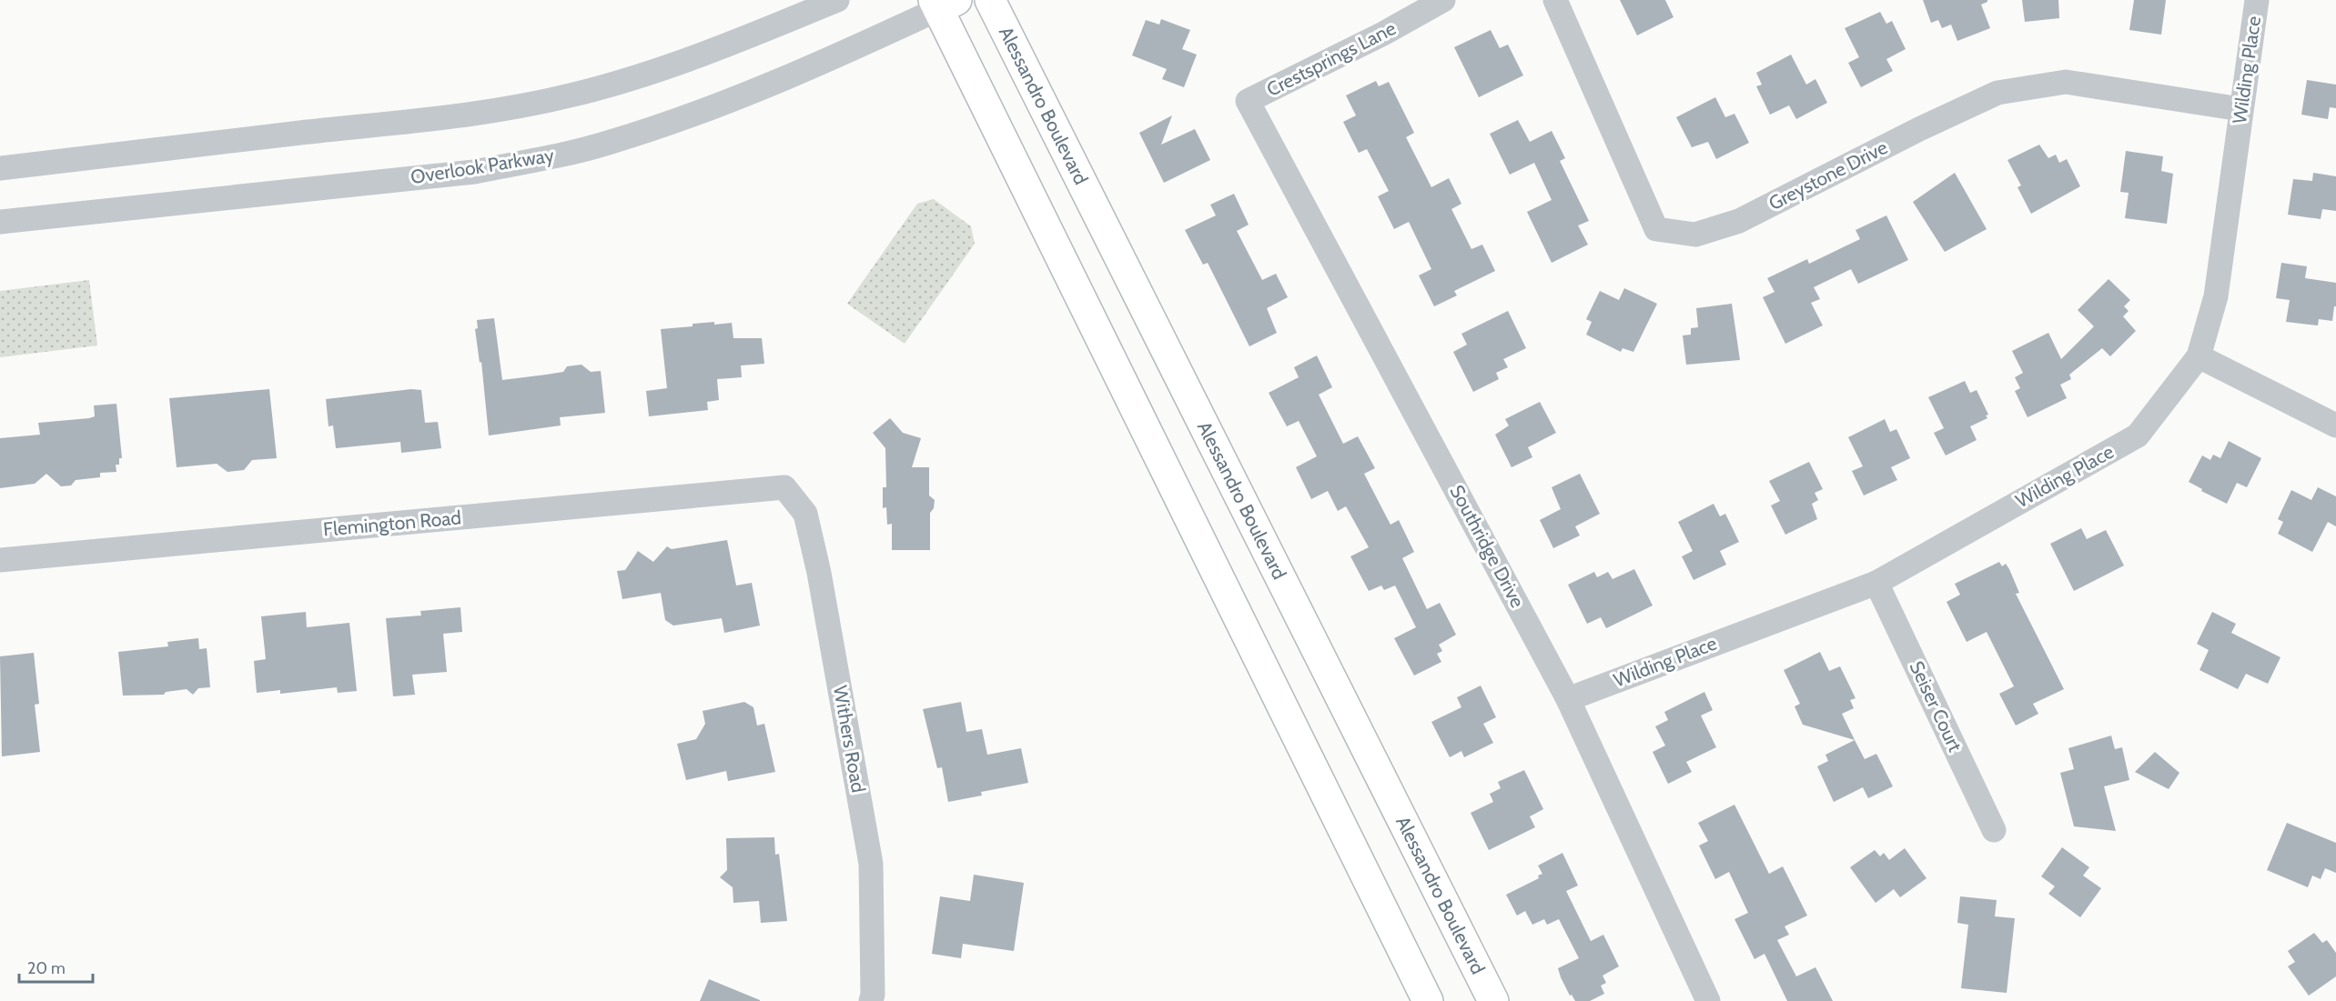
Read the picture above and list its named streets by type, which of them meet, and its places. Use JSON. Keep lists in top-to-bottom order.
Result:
{
  "streets": {
    "main road": ["Alessandro Boulevard"],
    "street": [
      "Crestsprings Lane",
      "Wilding Place",
      "Overlook Parkway",
      "Greystone Drive",
      "Flemington Road",
      "Southridge Drive",
      "Seiser Court",
      "Withers Road"
    ]
  },
  "crossings": [
    ["Crestsprings Lane", "Southridge Drive"],
    ["Wilding Place", "Greystone Drive"],
    ["Wilding Place", "Southridge Drive"],
    ["Wilding Place", "Seiser Court"],
    ["Flemington Road", "Withers Road"]
  ],
  "scale_bar": "20 m"
}
